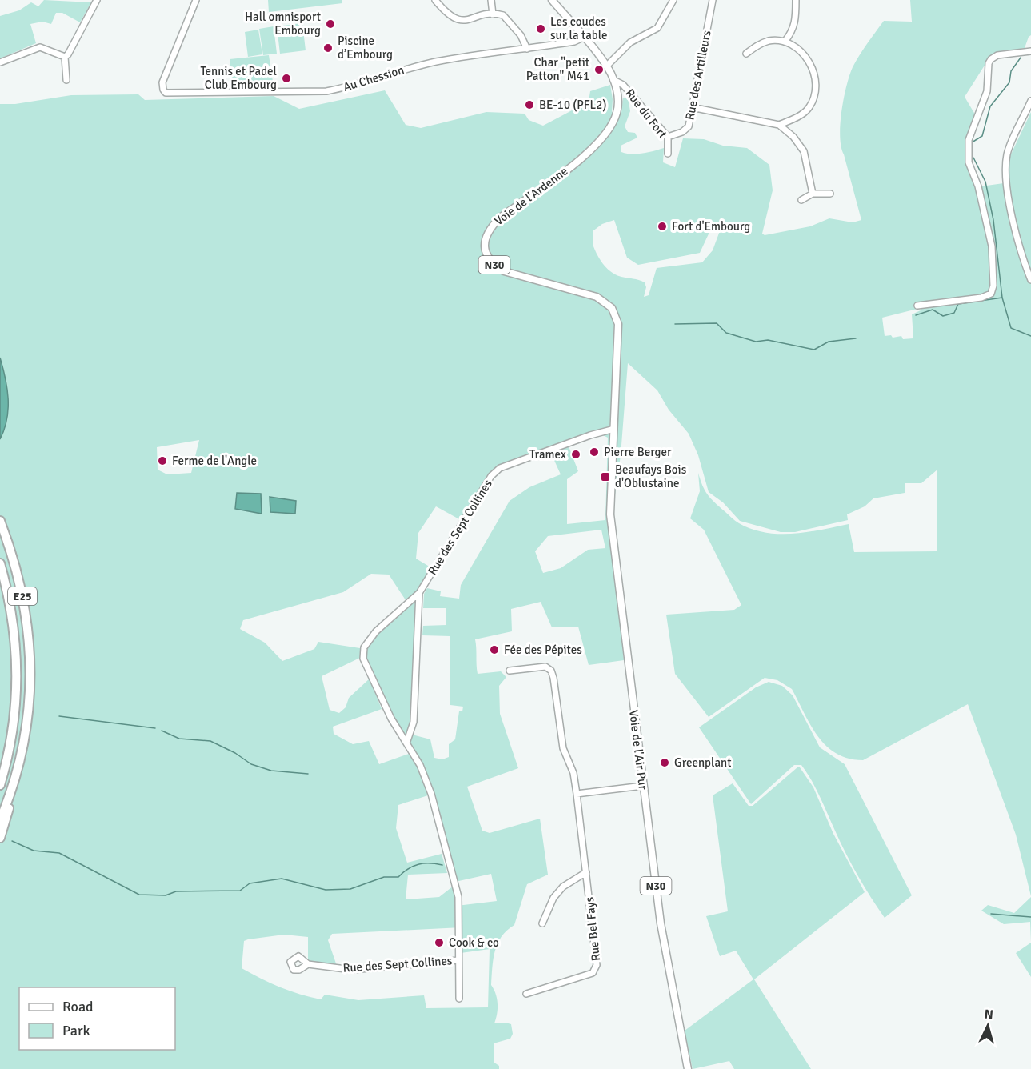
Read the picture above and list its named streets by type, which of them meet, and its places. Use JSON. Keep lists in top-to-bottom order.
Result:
{
  "streets": {
    "highway": ["E25"],
    "main road": ["Voie de l'Ardenne", "N30", "Voie de l'Air Pur"],
    "street": [
      "Rue des Artilleurs",
      "Au Chession",
      "Rue du Fort",
      "Rue des Sept Collines",
      "Rue Bel Fays"
    ]
  },
  "crossings": [
    ["Rue des Artilleurs", "Rue du Fort"],
    ["Au Chession", "Voie de l'Ardenne"],
    ["Rue du Fort", "Voie de l'Ardenne"],
    ["Voie de l'Ardenne", "Rue des Sept Collines"],
    ["Voie de l'Ardenne", "Voie de l'Air Pur"],
    ["Rue des Sept Collines", "Voie de l'Air Pur"]
  ],
  "places": {
    "other": [
      "Hall omnisport Embourg",
      "Les coudes sur la table",
      "Piscine d’Embourg",
      "Char \"petit Patton\" M41",
      "Tennis et Padel Club Embourg",
      "BE-10 (PFL2)",
      "Fort d'Embourg",
      "Pierre Berger",
      "Tramex",
      "Ferme de l'Angle",
      "Fée des Pépites",
      "Greenplant",
      "Cook & co"
    ],
    "transit": ["Beaufays Bois d'Oblustaine"]
  },
  "legend": ["Road", "Park"],
  "north": "top"
}
